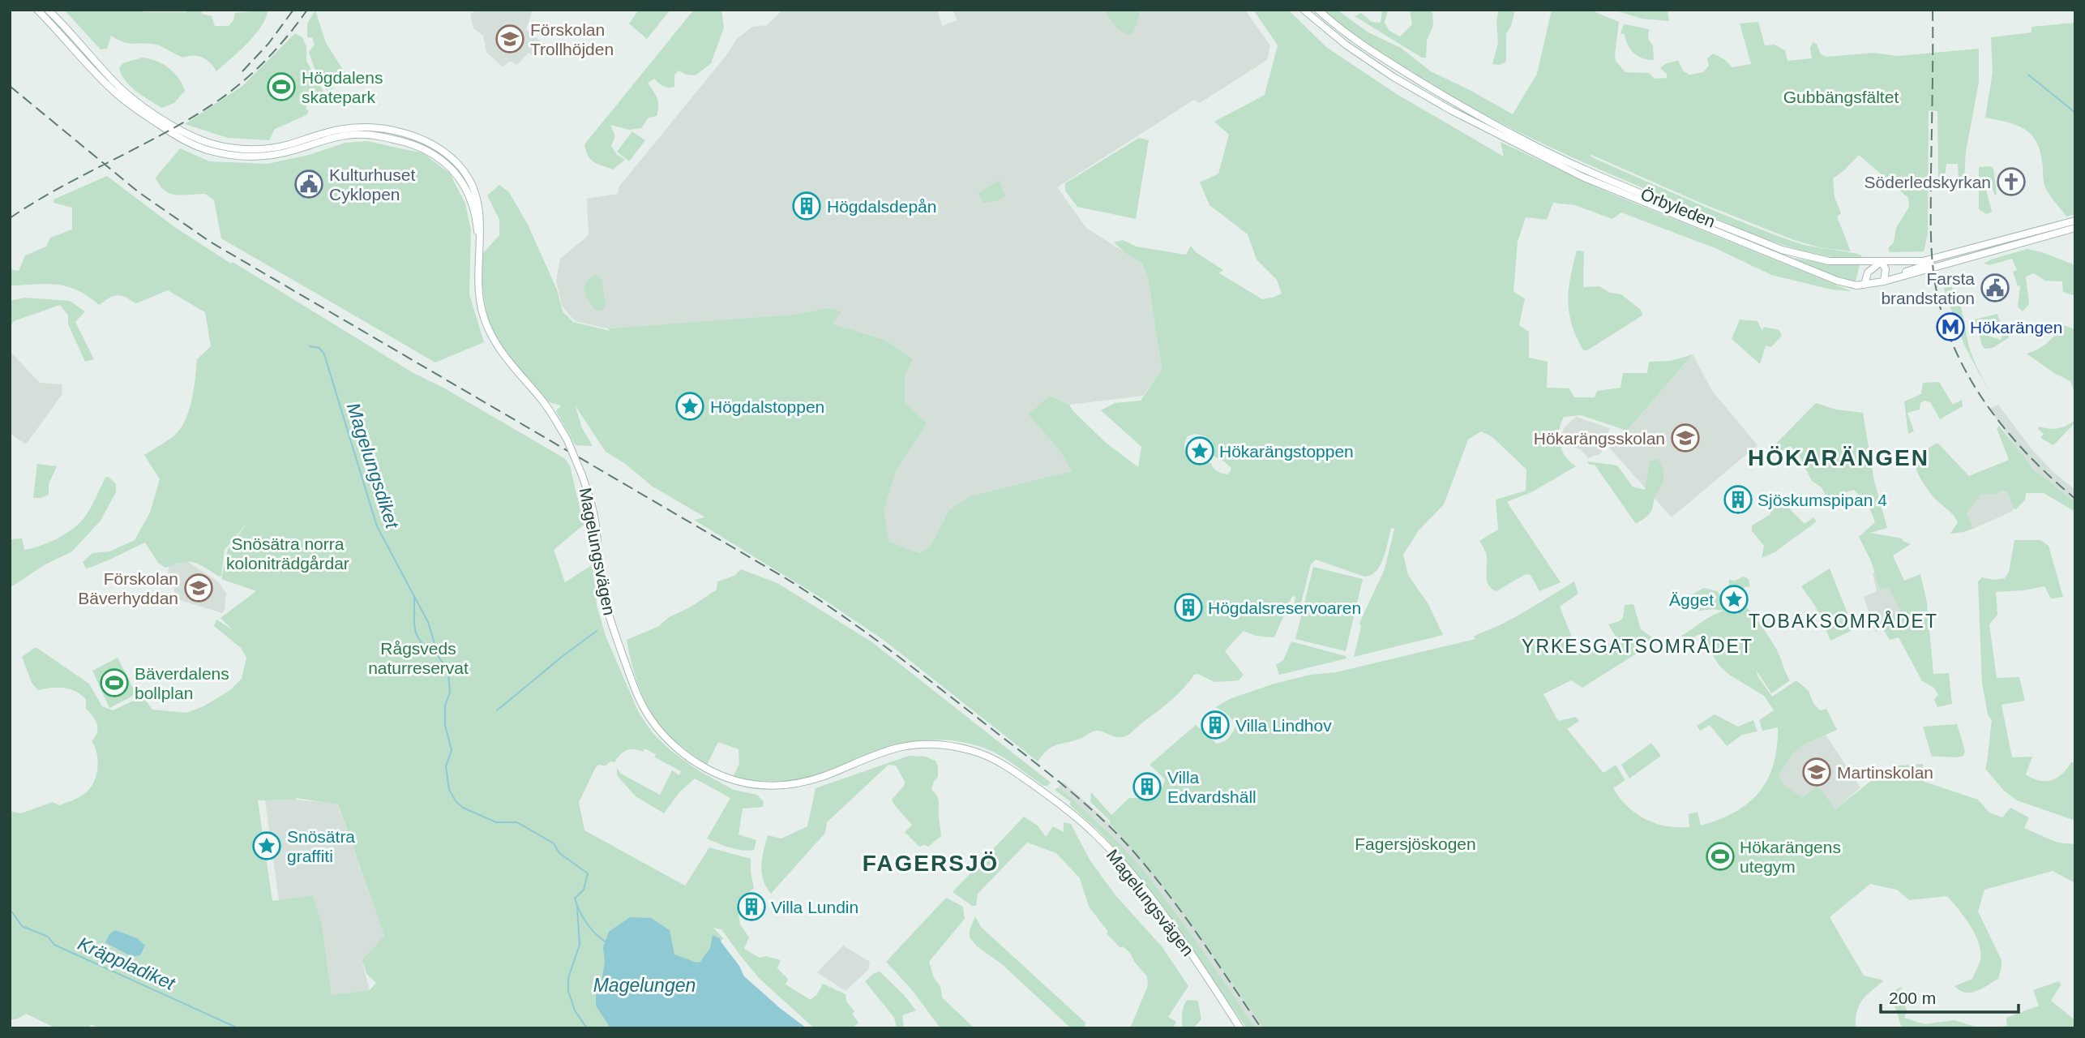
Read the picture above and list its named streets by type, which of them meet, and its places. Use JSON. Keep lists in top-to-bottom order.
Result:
{
  "streets": {
    "main road": ["Örbyleden", "Magelungsvägen"]
  },
  "districts": [
    "HÖKARÄNGEN",
    "TOBAKSOMRÅDET",
    "YRKESGATSOMRÅDET",
    "FAGERSJÖ"
  ],
  "water": ["Magelungsdiket", "Kräppladiket", "Magelungen"],
  "parks": [
    "Gubbängsfältet",
    "Snösätra norra koloniträdgårdar",
    "Rågsveds naturreservat",
    "Fagersjöskogen"
  ],
  "places": {
    "school or university": [
      "Förskolan Trollhöjden",
      "Hökarängsskolan",
      "Förskolan Bäverhyddan",
      "Martinskolan"
    ],
    "sports": ["Högdalens skatepark", "Bäverdalens bollplan", "Hökarängens utegym"],
    "church": ["Söderledskyrkan"],
    "public building": ["Kulturhuset Cyklopen", "Farsta brandstation"],
    "building": [
      "Högdalsdepån",
      "Sjöskumspipan 4",
      "Högdalsreservoaren",
      "Villa Lindhov",
      "Villa Edvardshäll",
      "Villa Lundin"
    ],
    "metro station": ["Hökarängen"],
    "place": [
      "Högdalstoppen",
      "Hökarängstoppen",
      "Ägget",
      "Snösätra graffiti"
    ]
  },
  "scale_bar": "200 m"
}
